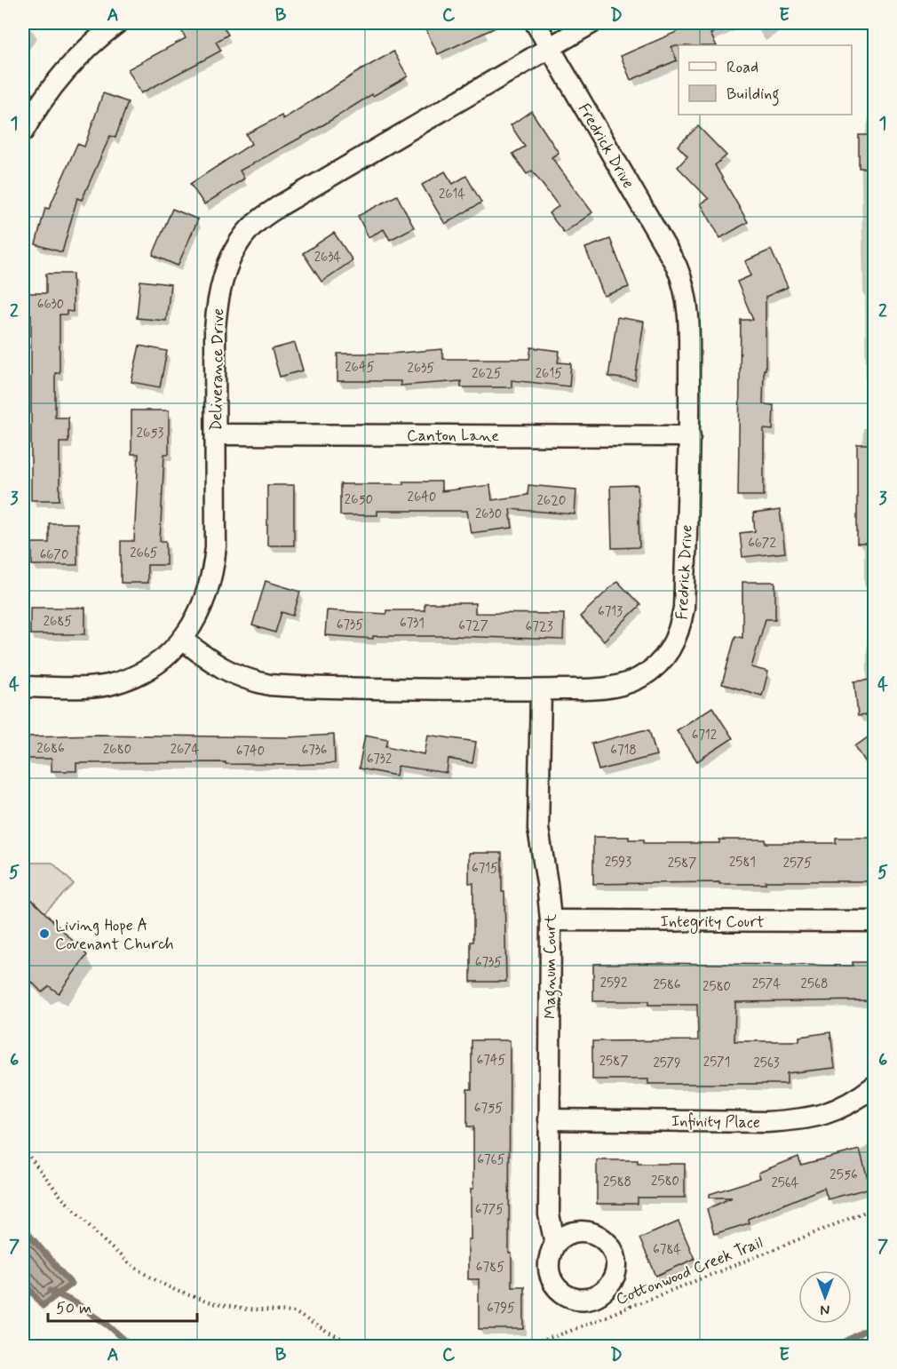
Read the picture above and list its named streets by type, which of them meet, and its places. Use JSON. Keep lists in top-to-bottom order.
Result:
{
  "streets": {
    "street": [
      "Fredrick Drive",
      "Deliverance Drive",
      "Canton Lane",
      "Integrity Court",
      "Magnum Court",
      "Infinity Place"
    ],
    "path": ["Cottonwood Creek Trail"]
  },
  "crossings": [
    ["Fredrick Drive", "Deliverance Drive"],
    ["Fredrick Drive", "Canton Lane"],
    ["Fredrick Drive", "Magnum Court"],
    ["Deliverance Drive", "Canton Lane"],
    ["Integrity Court", "Magnum Court"],
    ["Magnum Court", "Infinity Place"]
  ],
  "places": ["Living Hope A Covenant Church"],
  "house_numbers": [
    "2614",
    "2634",
    "6630",
    "2645",
    "2635",
    "2625",
    "2615",
    "2653",
    "2640",
    "2650",
    "2620",
    "2630",
    "6672",
    "2665",
    "6670",
    "6713",
    "2685",
    "6731",
    "6735",
    "6727",
    "6723",
    "6712",
    "2686",
    "2680",
    "2674",
    "6736",
    "6718",
    "6740",
    "6732",
    "2593",
    "2581",
    "2587",
    "2575",
    "6715",
    "6735",
    "2592",
    "2574",
    "2568",
    "2586",
    "2580",
    "6745",
    "2587",
    "2571",
    "2579",
    "2563",
    "6755",
    "6765",
    "2556",
    "2580",
    "2588",
    "2564",
    "6775",
    "6784",
    "6785",
    "6795"
  ],
  "legend": ["Road", "Building"],
  "scale_bar": "50 m",
  "north": "bottom",
  "grid": {
    "columns": [
      "A",
      "B",
      "C",
      "D",
      "E"
    ],
    "rows": [
      "1",
      "2",
      "3",
      "4",
      "5",
      "6",
      "7"
    ]
  }
}
